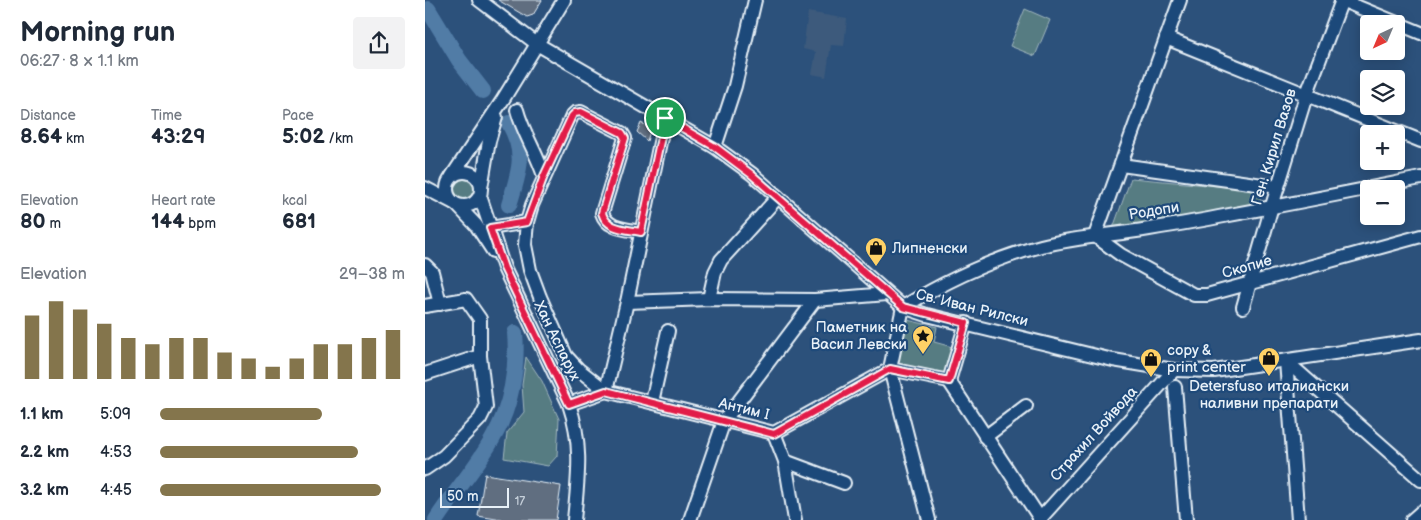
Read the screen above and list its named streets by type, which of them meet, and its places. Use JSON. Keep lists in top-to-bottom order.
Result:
{
  "streets": {
    "street": [
      "Ген. Кирил Вазов",
      "Родопи",
      "Скопие",
      "Св. Иван Рилски",
      "Хан Аспарух",
      "Антим I",
      "Страхил Войвода"
    ]
  },
  "crossings": [
    ["Ген. Кирил Вазов", "Родопи"],
    ["Ген. Кирил Вазов", "Скопие"],
    ["Родопи", "Скопие"],
    ["Родопи", "Св. Иван Рилски"],
    ["Св. Иван Рилски", "Хан Аспарух"],
    ["Св. Иван Рилски", "Страхил Войвода"]
  ],
  "places": {
    "shop": ["Липненски", "Detersfuso италиански наливни препарати", "copy & print center"],
    "place": ["Паметник на Васил Левски"]
  },
  "house_numbers": ["17"],
  "scale_bar": "50 m",
  "north": "bottom left",
  "page": {
    "heading": ["Morning run", "06:27 · 8 × 1.1 km"],
    "map_buttons": ["+", "−"],
    "stats": [
      ["Distance", "8.64 km"],
      ["Time", "43:29"],
      ["Pace", "5:02 /km"],
      ["Elevation", "80 m"],
      ["Heart rate", "144 bpm"],
      ["kcal", "681"]
    ],
    "chart": ["Elevation", "29–38 m"],
    "list": [
      {
        "name": "1.1 km",
        "note": "5:09"
      },
      {
        "name": "2.2 km",
        "note": "4:53"
      },
      {
        "name": "3.2 km",
        "note": "4:45"
      }
    ],
    "scale": "50 m"
  }
}
